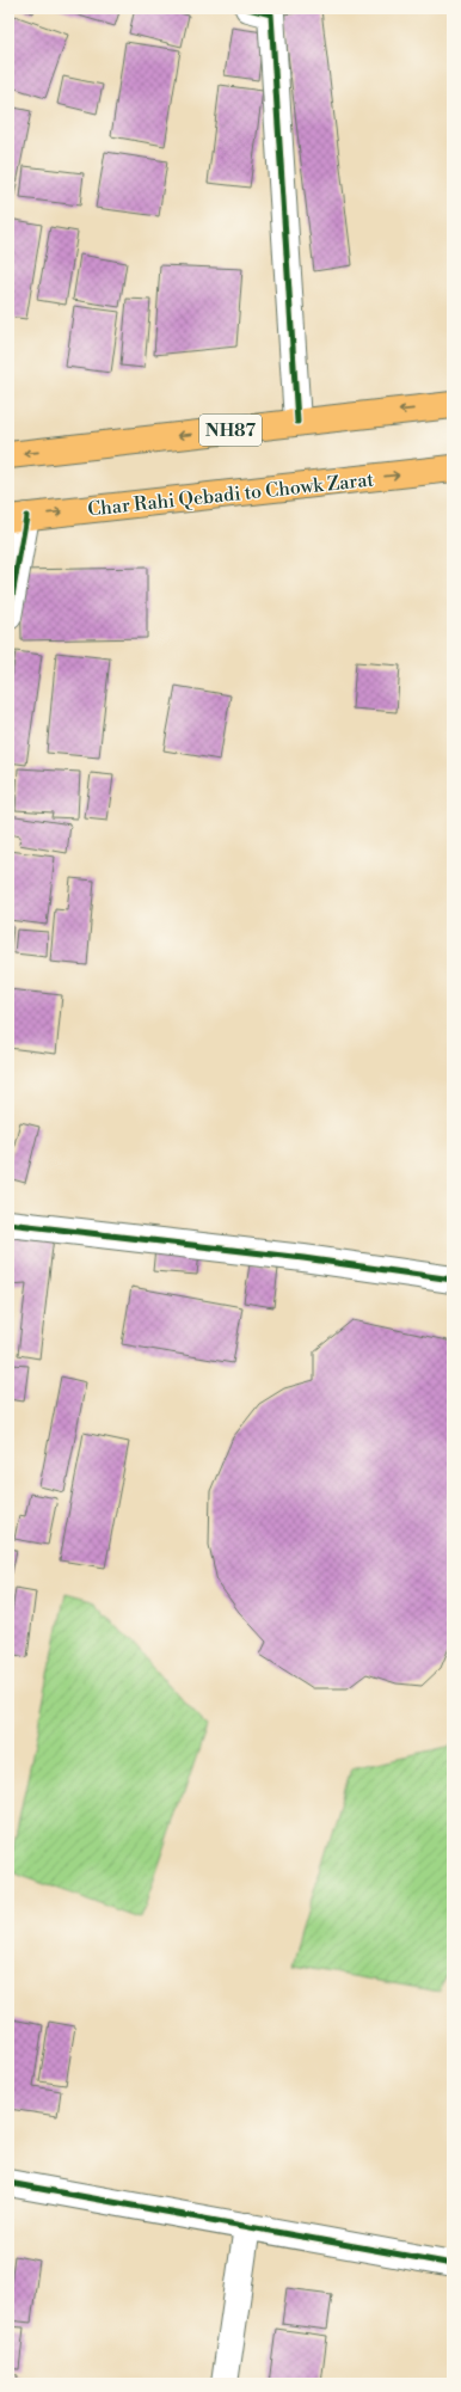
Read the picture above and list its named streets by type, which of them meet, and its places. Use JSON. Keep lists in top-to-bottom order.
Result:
{
  "streets": {
    "highway": ["NH87", "Char Rahi Qebadi to Chowk Zarat"]
  }
}
